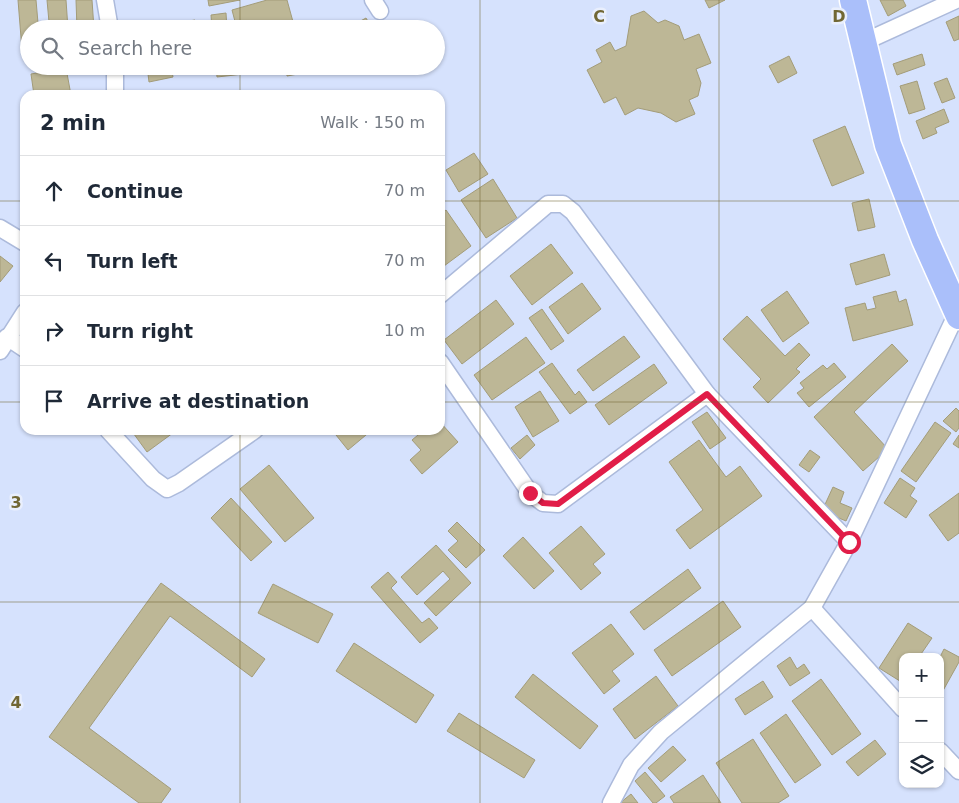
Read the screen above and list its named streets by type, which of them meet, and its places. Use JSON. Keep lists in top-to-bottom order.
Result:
{
  "page": {
    "search": "Search here",
    "heading": ["2 min", "Walk · 150 m"],
    "list": [
      ["Continue", "70 m"],
      ["Turn left", "70 m"],
      ["Turn right", "10 m"],
      "Arrive at destination"
    ],
    "map_buttons": ["+", "−"]
  },
  "grid": {
    "columns": ["C", "D"],
    "rows": ["3", "4"]
  }
}
